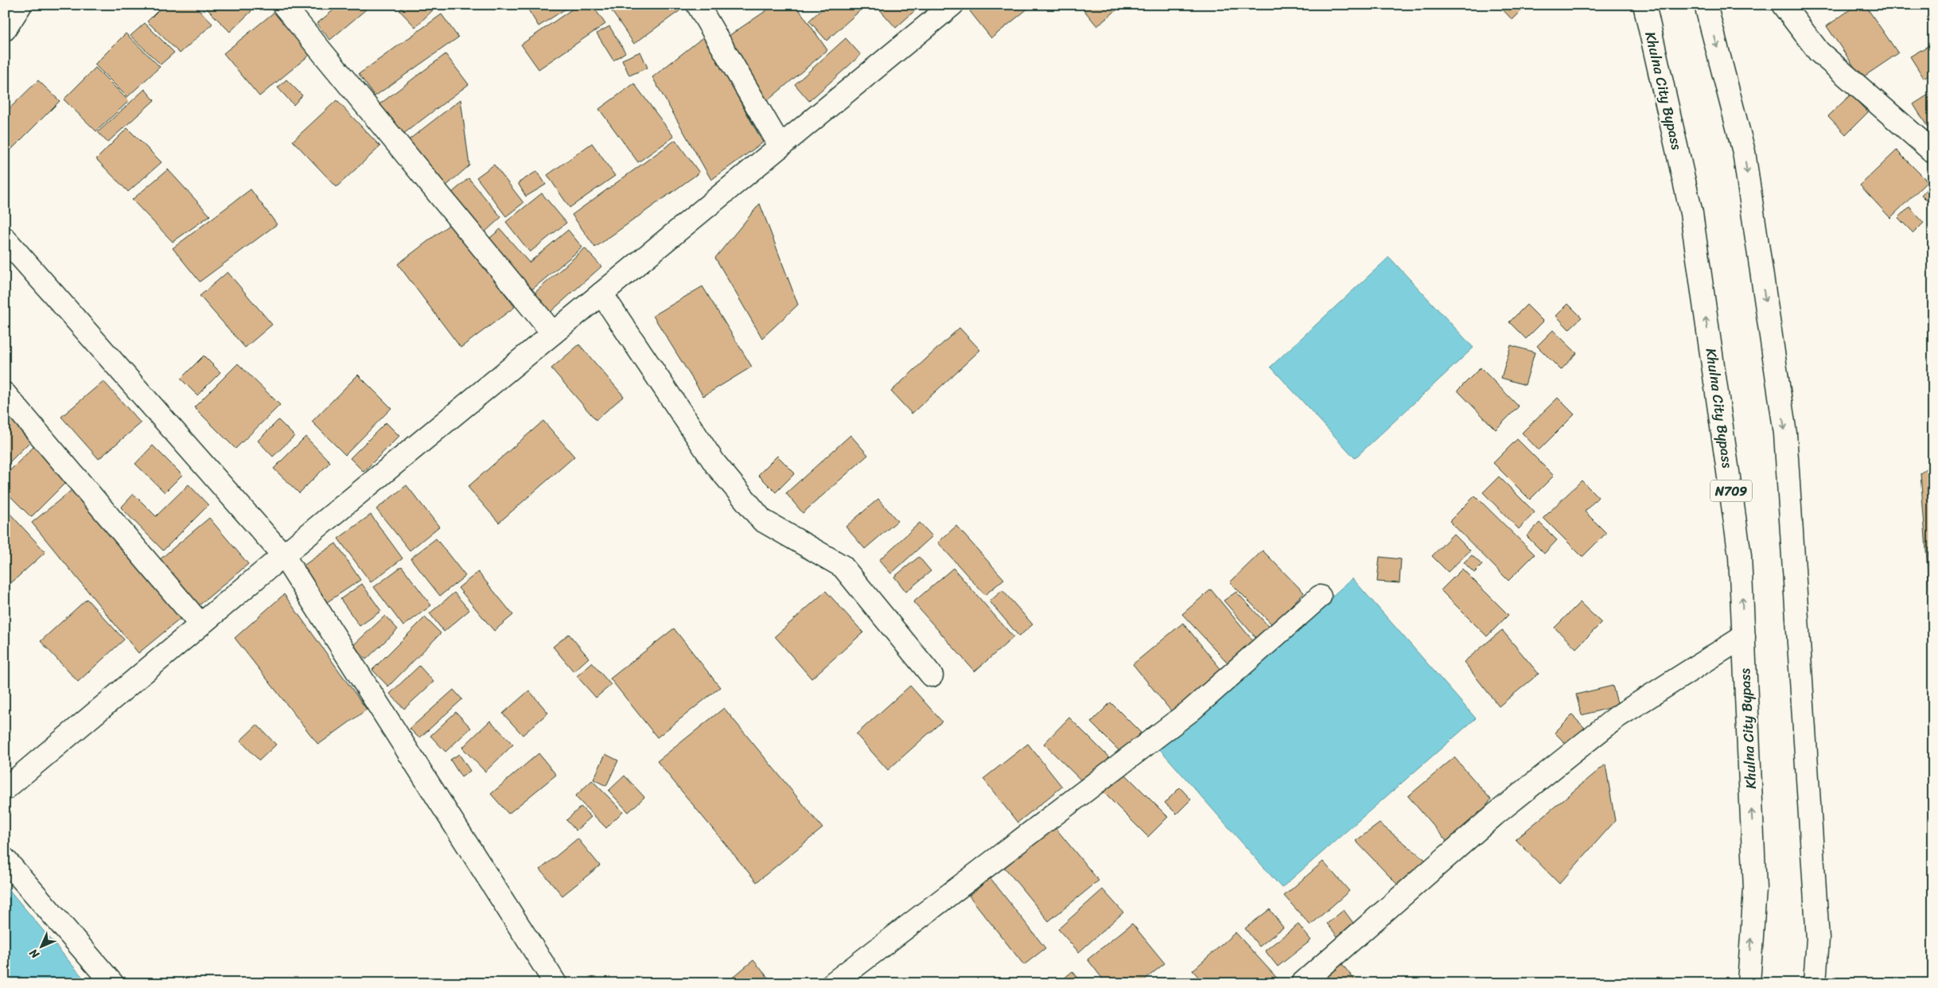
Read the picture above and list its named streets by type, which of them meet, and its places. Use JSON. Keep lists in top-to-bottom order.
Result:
{
  "streets": {
    "main road": ["Khulna City Bypass", "N709"]
  },
  "north": "bottom left"
}
